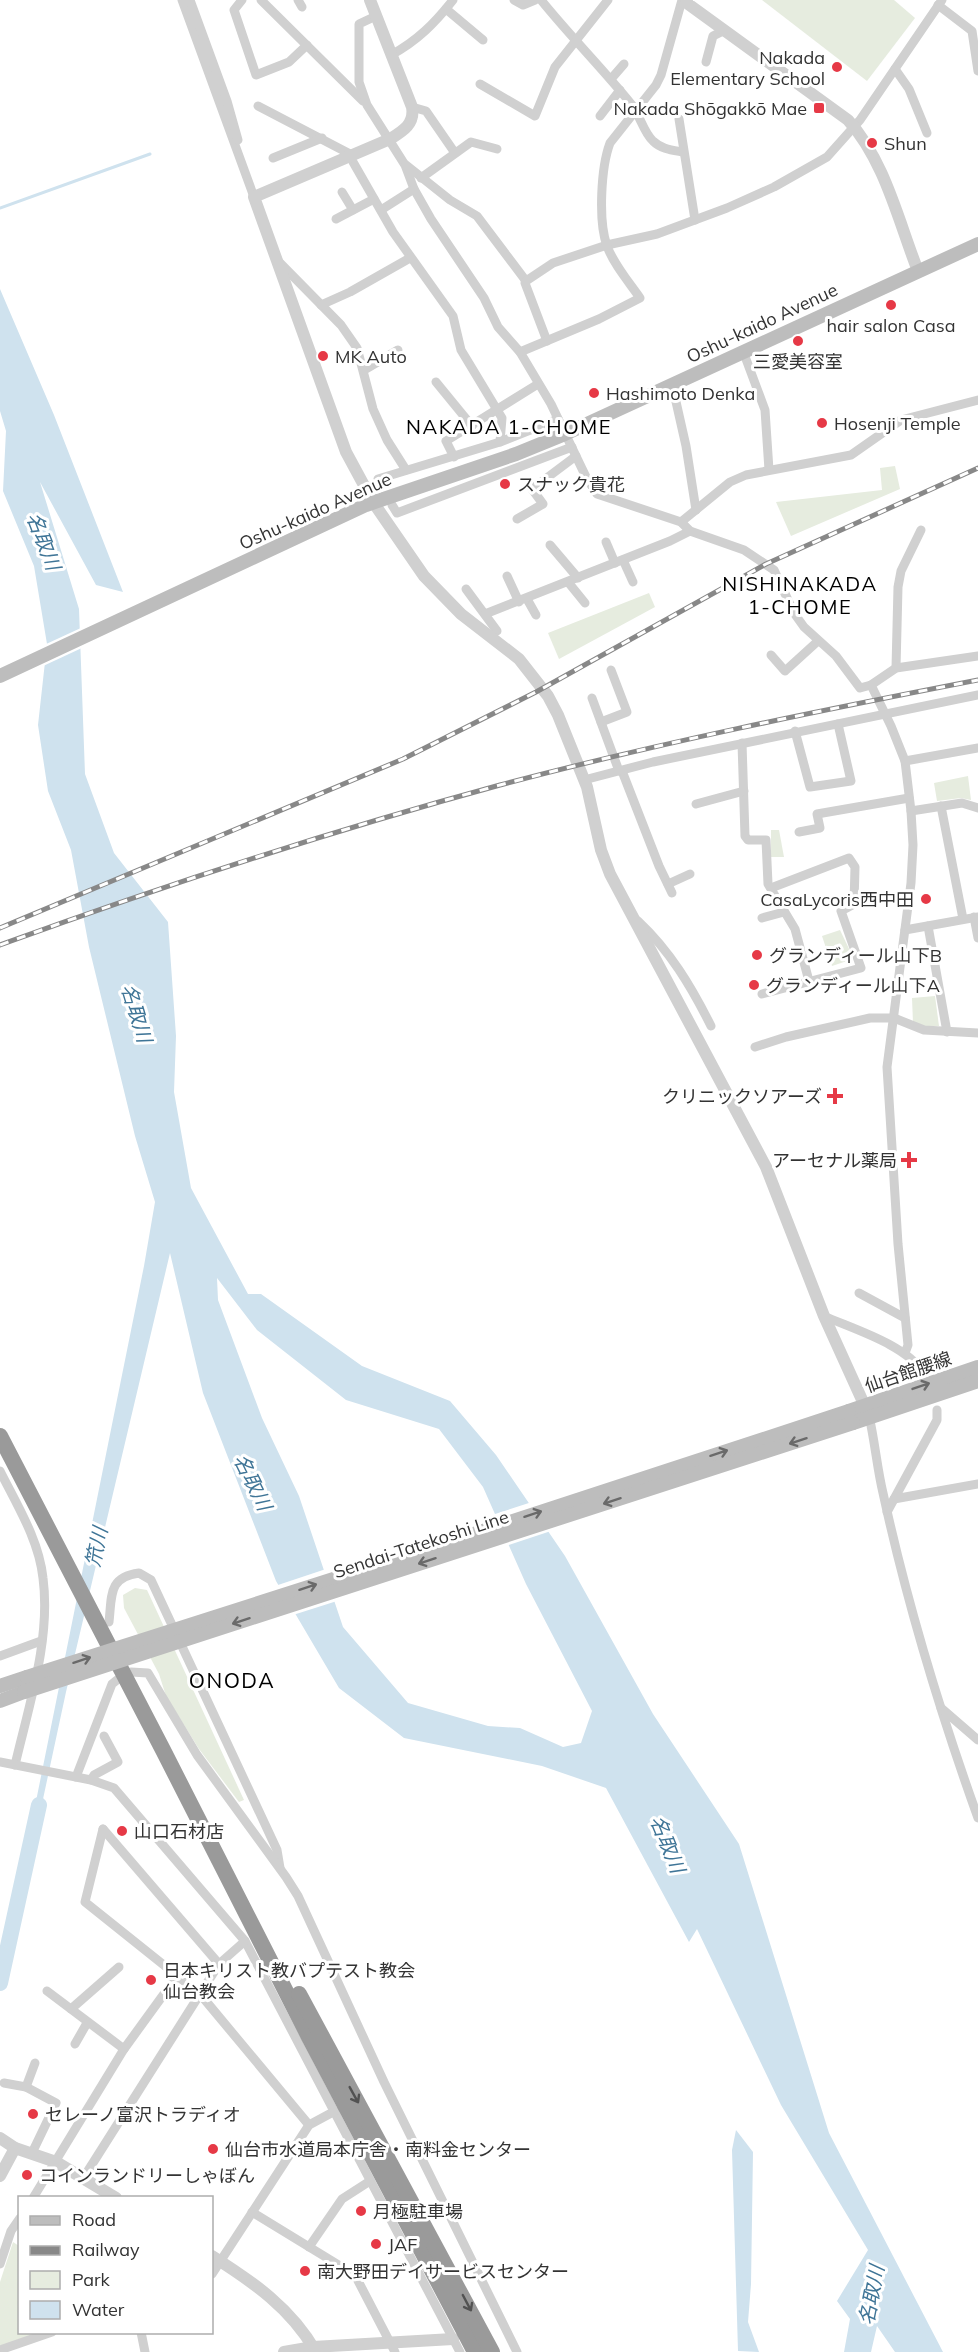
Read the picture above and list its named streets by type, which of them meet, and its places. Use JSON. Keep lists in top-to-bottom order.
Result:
{
  "streets": {
    "main road": ["Oshu-kaido Avenue", "仙台館腰線", "Sendai-Tatekoshi Line"]
  },
  "crossings": [
    ["仙台館腰線", "Sendai-Tatekoshi Line"]
  ],
  "districts": ["NAKADA 1-CHOME", "NISHINAKADA 1-CHOME", "ONODA"],
  "water": ["名取川", "笊川"],
  "places": {
    "other": [
      "Nakada Elementary School",
      "Shun",
      "hair salon Casa",
      "三愛美容室",
      "MK Auto",
      "Hashimoto Denka",
      "Hosenji Temple",
      "スナック貴花",
      "CasaLycoris西中田",
      "グランディール山下B",
      "グランディール山下A",
      "山口石材店",
      "日本キリスト教バプテスト教会 仙台教会",
      "セレーノ富沢トラディオ",
      "仙台市水道局本庁舎・南料金センター",
      "コインランドリーしゃぼん",
      "月極駐車場",
      "JAF",
      "南大野田デイサービスセンター"
    ],
    "transit": ["Nakada Shōgakkō Mae"],
    "health": ["クリニックソアーズ", "アーセナル薬局"]
  },
  "legend": [
    "Road",
    "Railway",
    "Park",
    "Water"
  ]
}
